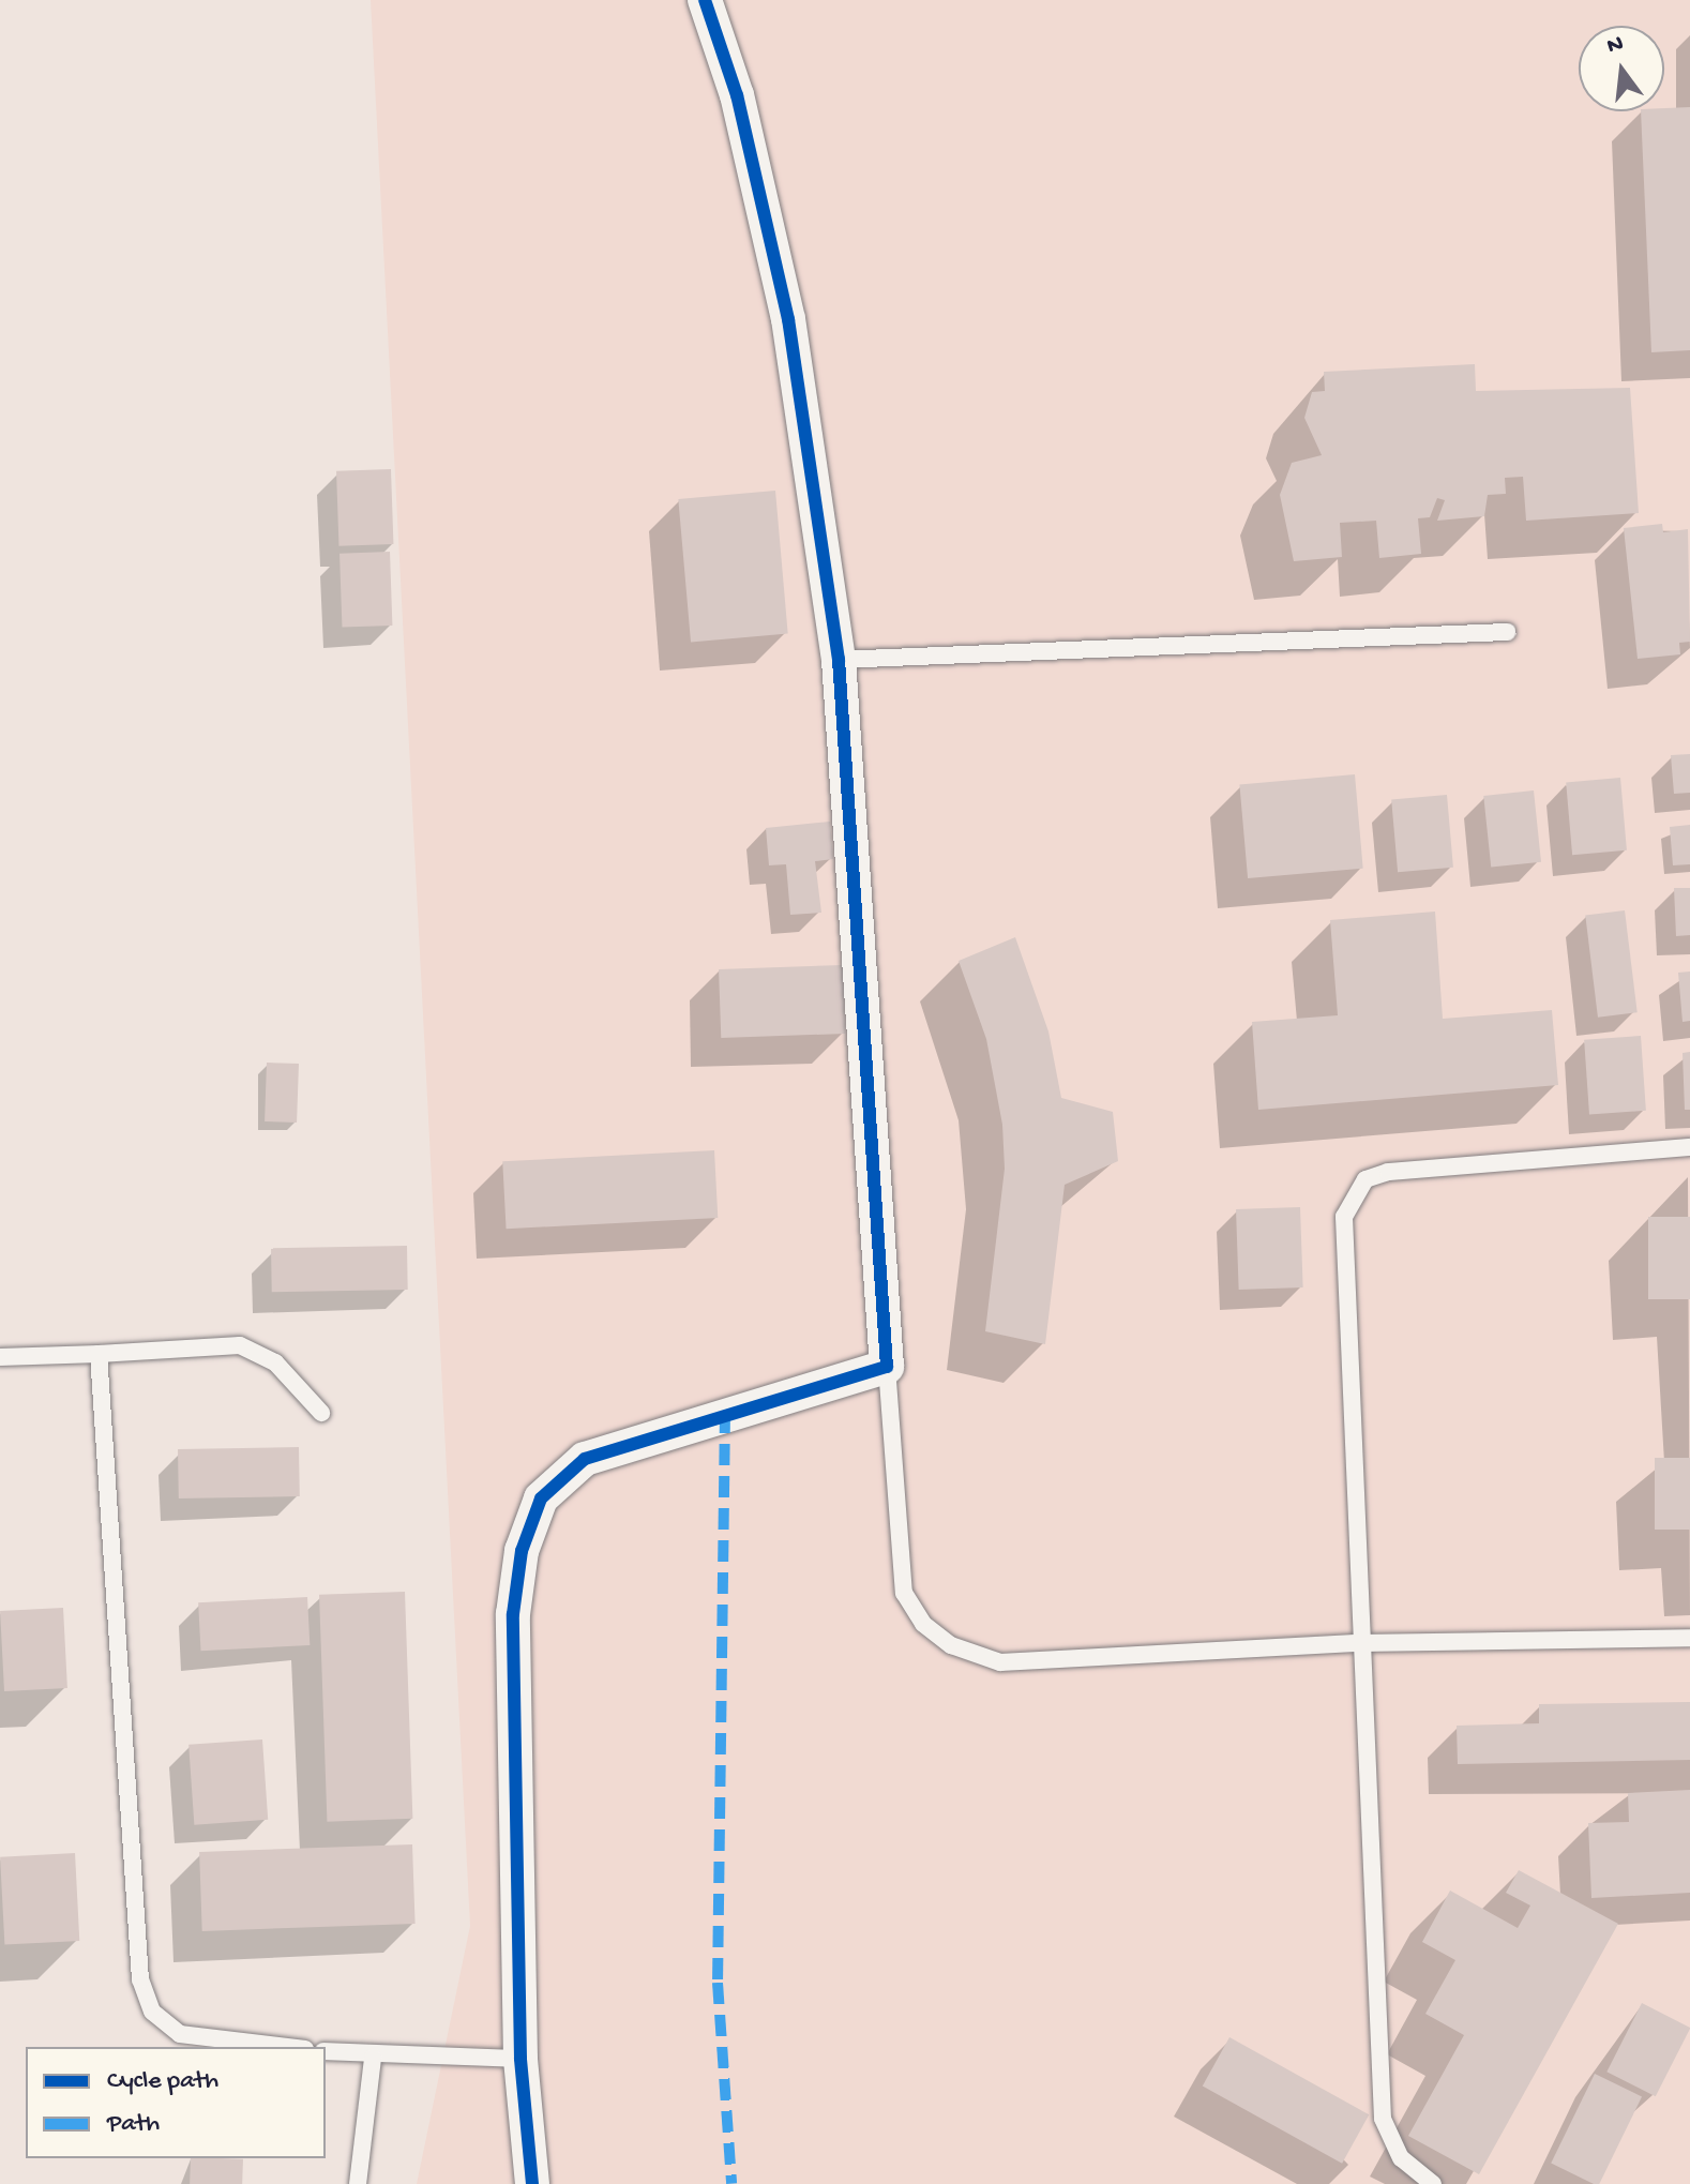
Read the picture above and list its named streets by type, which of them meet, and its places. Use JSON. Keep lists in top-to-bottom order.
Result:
{
  "legend": ["Cycle path", "Path"],
  "north": "top"
}
